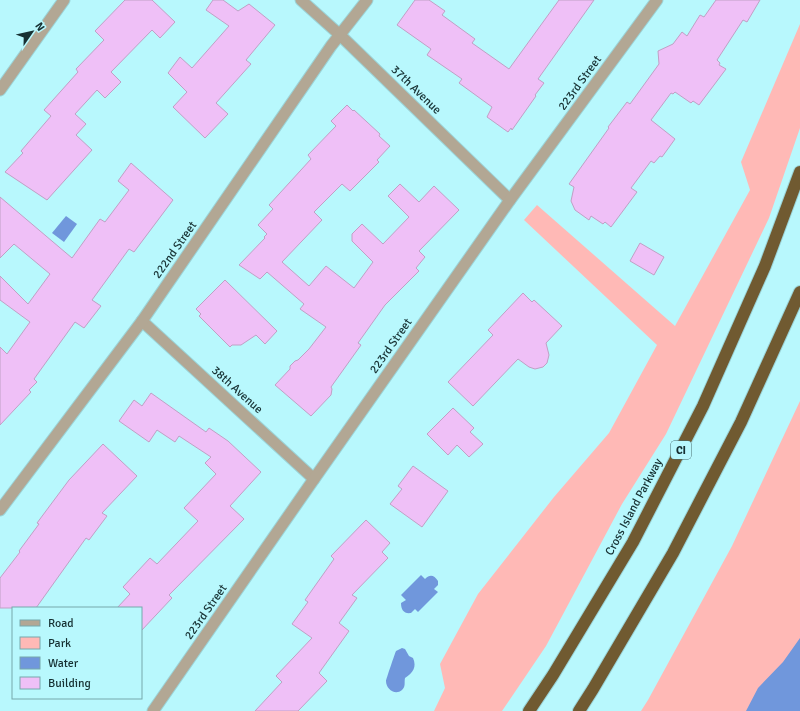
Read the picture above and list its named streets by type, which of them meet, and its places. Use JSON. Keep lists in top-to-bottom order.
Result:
{
  "streets": {
    "highway": ["CI", "Cross Island Parkway"],
    "street": [
      "223rd Street",
      "37th Avenue",
      "222nd Street",
      "38th Avenue"
    ]
  },
  "crossings": [
    ["223rd Street", "37th Avenue"],
    ["223rd Street", "38th Avenue"],
    ["37th Avenue", "222nd Street"],
    ["222nd Street", "38th Avenue"]
  ],
  "legend": [
    "Road",
    "Park",
    "Water",
    "Building"
  ],
  "north": "top right"
}
